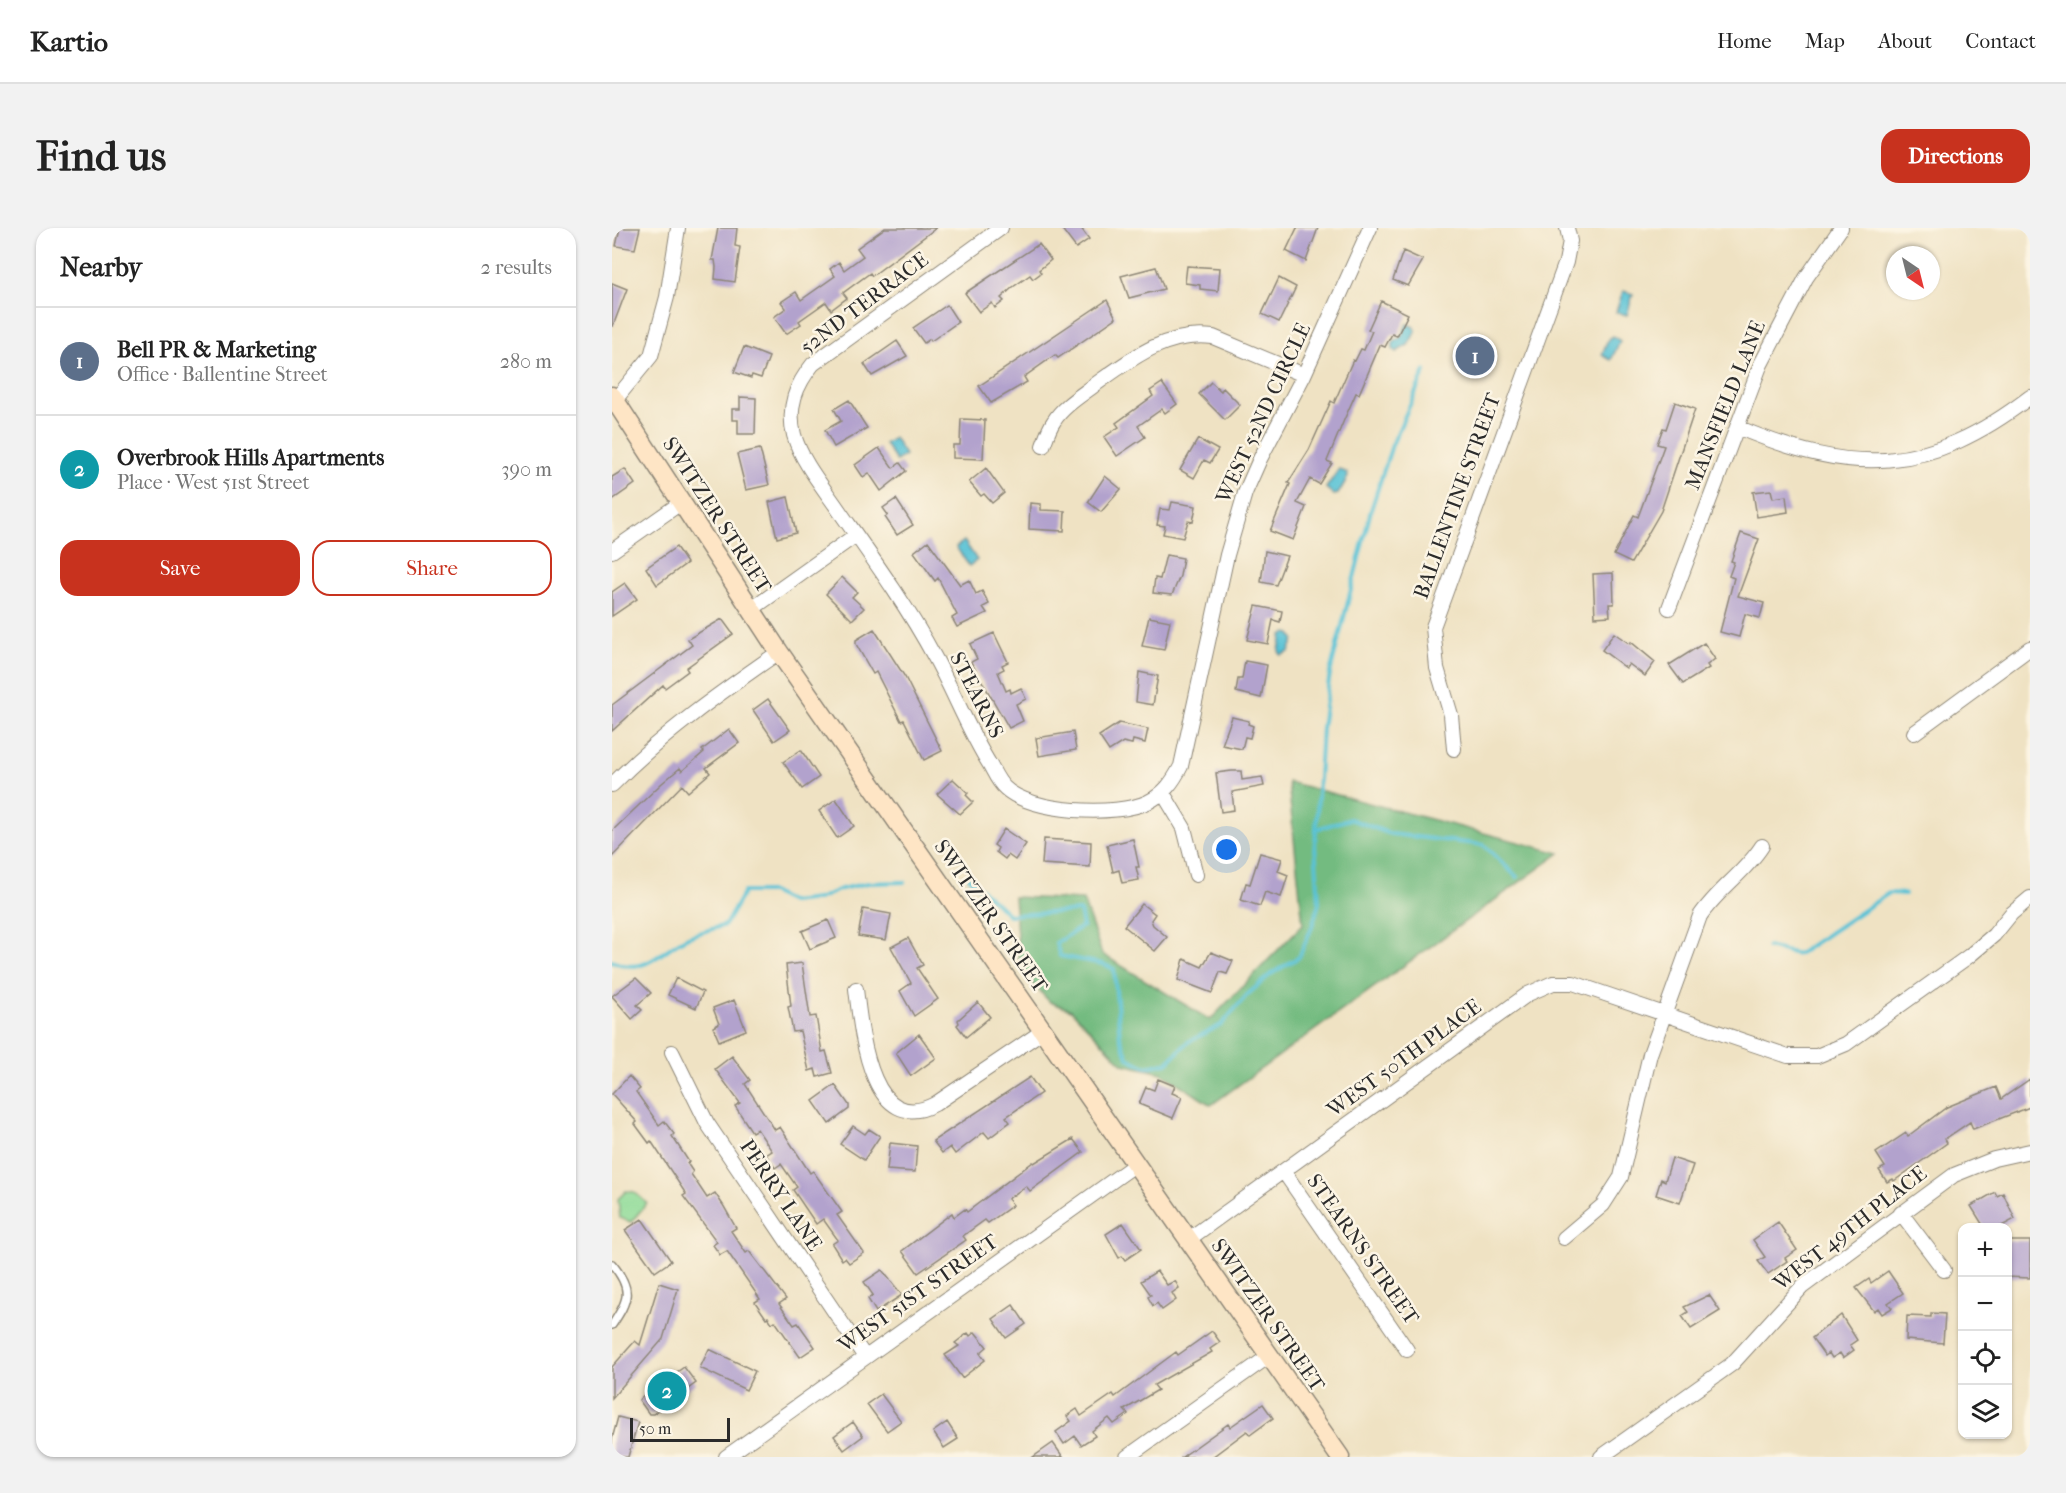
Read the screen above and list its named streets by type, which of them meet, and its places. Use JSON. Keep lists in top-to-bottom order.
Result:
{
  "streets": {
    "street": [
      "52ND TERRACE",
      "MANSFIELD LANE",
      "WEST 52ND CIRCLE",
      "BALLENTINE STREET",
      "SWITZER STREET",
      "STEARNS",
      "WEST 50TH PLACE",
      "PERRY LANE",
      "WEST 49TH PLACE",
      "STEARNS STREET",
      "WEST 51ST STREET"
    ]
  },
  "crossings": [
    ["52ND TERRACE", "STEARNS"],
    ["WEST 52ND CIRCLE", "STEARNS"],
    ["SWITZER STREET", "WEST 50TH PLACE"],
    ["SWITZER STREET", "WEST 51ST STREET"],
    ["WEST 50TH PLACE", "STEARNS STREET"],
    ["PERRY LANE", "WEST 51ST STREET"]
  ],
  "scale_bar": "50 m",
  "north": "bottom right",
  "page": {
    "header": "Kartio",
    "nav": [
      "Home",
      "Map",
      "About",
      "Contact"
    ],
    "buttons": [
      "Directions",
      ["Save", "Share"]
    ],
    "title": "Find us",
    "heading": ["Nearby", "2 results"],
    "list": [
      {
        "mark": "1",
        "name": "Bell PR & Marketing",
        "note": "Office · Ballentine Street",
        "value": "280 m"
      },
      {
        "mark": "2",
        "name": "Overbrook Hills Apartments",
        "note": "Place · West 51st Street",
        "value": "390 m"
      }
    ],
    "pins": ["1", "2"],
    "map_buttons": ["+", "−"],
    "scale": "50 m"
  }
}
